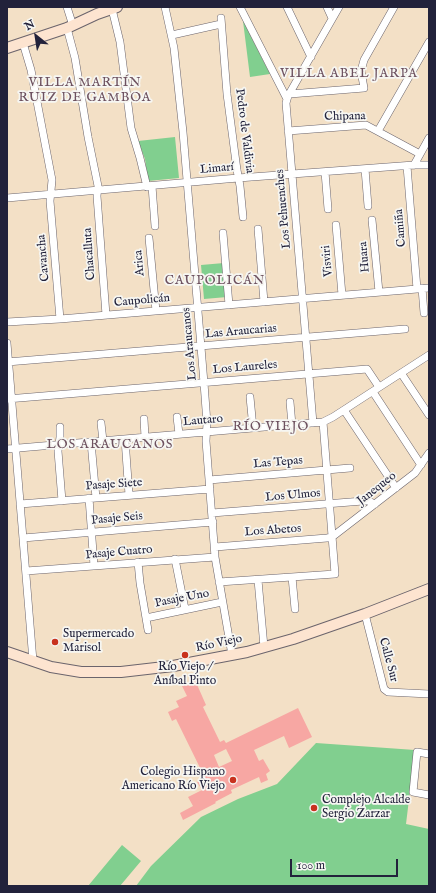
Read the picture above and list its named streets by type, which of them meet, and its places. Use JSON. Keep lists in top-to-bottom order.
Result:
{
  "streets": {
    "main road": ["Río Viejo"],
    "street": [
      "Chipana",
      "Pedro de Valdivia",
      "Limarí",
      "Los Pehuenches",
      "Camiña",
      "Chacalluta",
      "Huara",
      "Cavancha",
      "Visviri",
      "Arica",
      "Caupolicán",
      "Las Araucarias",
      "Los Araucanos",
      "Los Laureles",
      "Lautaro",
      "Las Tepas",
      "Pasaje Siete",
      "Janequeo",
      "Los Ulmos",
      "Pasaje Seis",
      "Los Abetos",
      "Pasaje Cuatro",
      "Pasaje Uno",
      "Calle Sur"
    ]
  },
  "crossings": [
    ["Chipana", "Los Pehuenches"],
    ["Pedro de Valdivia", "Limarí"],
    ["Pedro de Valdivia", "Los Araucanos"],
    ["Limarí", "Los Pehuenches"],
    ["Limarí", "Camiña"],
    ["Limarí", "Chacalluta"],
    ["Limarí", "Cavancha"],
    ["Limarí", "Los Araucanos"],
    ["Los Pehuenches", "Caupolicán"],
    ["Los Pehuenches", "Las Araucarias"],
    ["Los Pehuenches", "Los Laureles"],
    ["Los Pehuenches", "Lautaro"],
    ["Camiña", "Caupolicán"],
    ["Chacalluta", "Caupolicán"],
    ["Huara", "Caupolicán"],
    ["Cavancha", "Caupolicán"],
    ["Visviri", "Caupolicán"],
    ["Arica", "Caupolicán"],
    ["Caupolicán", "Los Araucanos"],
    ["Las Araucarias", "Los Araucanos"],
    ["Los Araucanos", "Los Laureles"],
    ["Los Araucanos", "Lautaro"],
    ["Los Araucanos", "Las Tepas"],
    ["Los Araucanos", "Pasaje Siete"],
    ["Los Araucanos", "Los Ulmos"],
    ["Los Araucanos", "Pasaje Seis"],
    ["Los Araucanos", "Los Abetos"],
    ["Los Araucanos", "Pasaje Cuatro"],
    ["Los Araucanos", "Pasaje Uno"],
    ["Los Araucanos", "Río Viejo"],
    ["Los Laureles", "Lautaro"],
    ["Janequeo", "Los Ulmos"],
    ["Janequeo", "Los Abetos"],
    ["Río Viejo", "Calle Sur"]
  ],
  "districts": [
    "VILLA ABEL JARPA",
    "VILLA MARTÍN RUIZ DE GAMBOA",
    "CAUPOLICÁN",
    "RÍO VIEJO",
    "LOS ARAUCANOS"
  ],
  "places": [
    "Supermercado Marisol",
    "Río Viejo / Aníbal Pinto",
    "Colegio Hispano Americano Río Viejo",
    "Complejo Alcalde Sergio Zarzar"
  ],
  "scale_bar": "100 m",
  "north": "top left"
}
